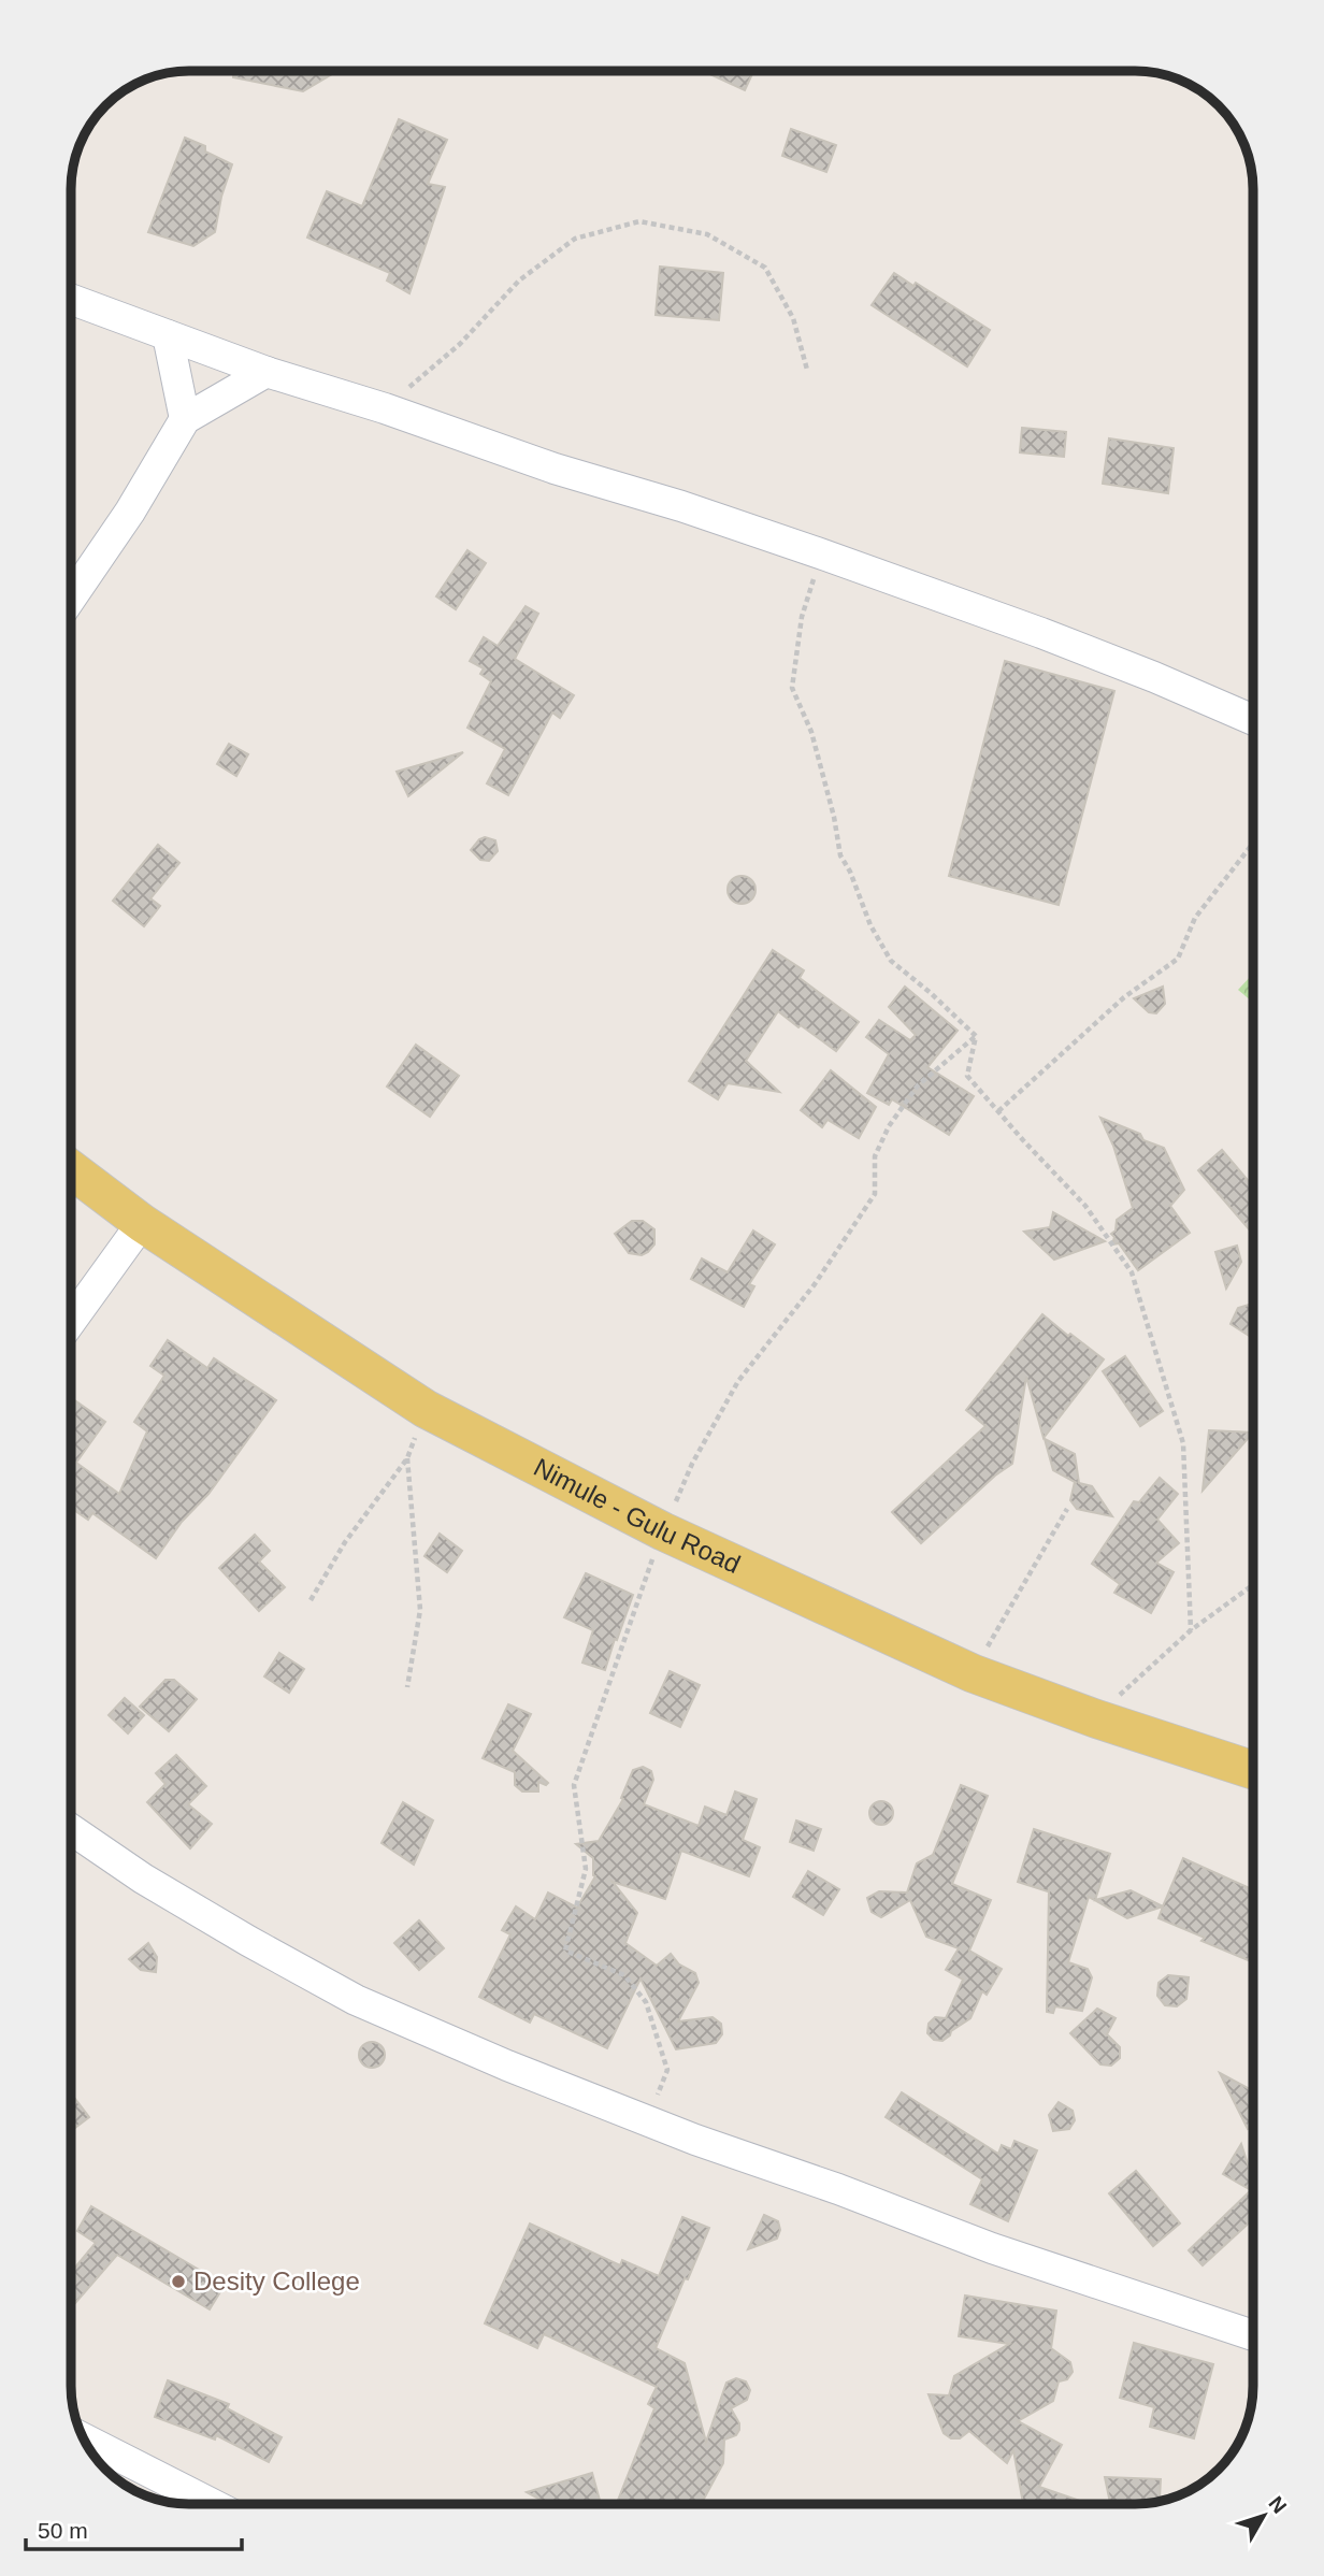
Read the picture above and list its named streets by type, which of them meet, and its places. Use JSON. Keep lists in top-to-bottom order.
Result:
{
  "streets": {
    "main road": ["Nimule - Gulu Road"]
  },
  "places": ["Desity College"],
  "scale_bar": "50 m",
  "north": "top right"
}
